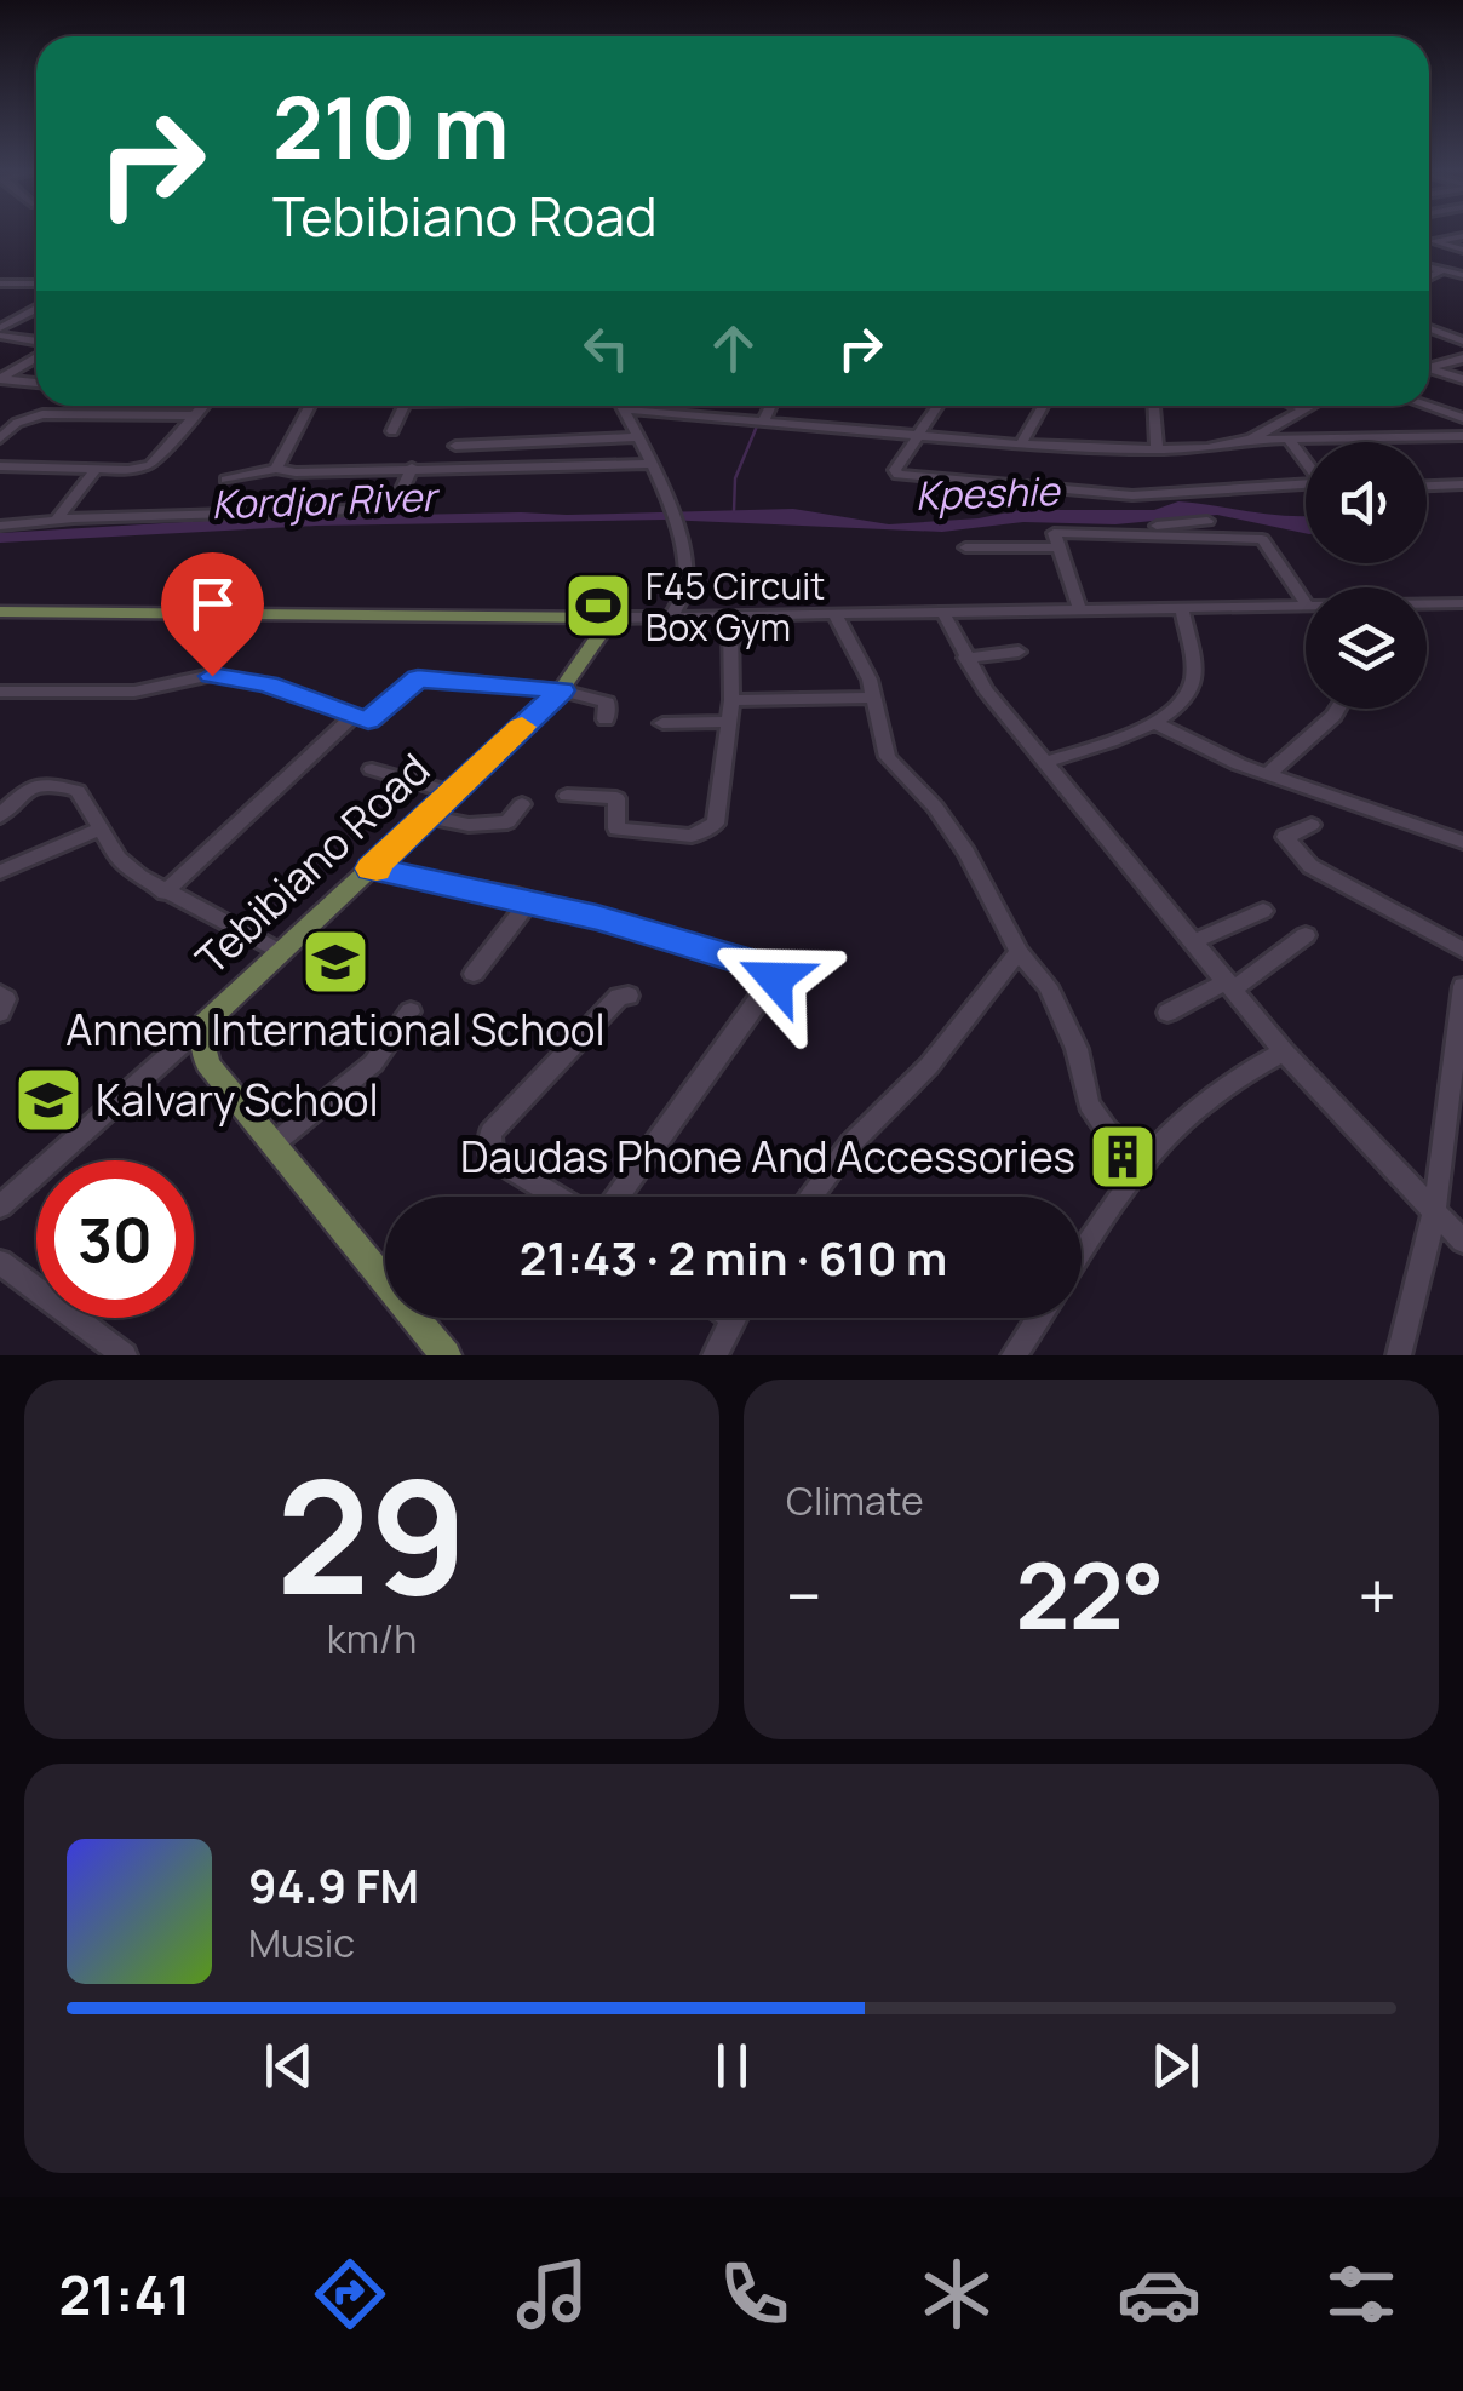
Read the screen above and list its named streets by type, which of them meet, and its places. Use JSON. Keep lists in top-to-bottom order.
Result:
{
  "streets": {
    "main road": ["Tebibiano Road"]
  },
  "water": ["Kpeshie", "Kordjor River"],
  "places": {
    "sports": ["F45 Circuit Box Gym"],
    "school or university": ["Annem International School", "Kalvary School"],
    "building": ["Daudas Phone And Accessories"]
  },
  "page": {
    "turn": ["210 m", "Tebibiano Road"],
    "limit": "30",
    "trip": "21:43 · 2 min · 610 m",
    "tile": [
      ["29", "km/h"],
      "Climate"
    ],
    "heat": ["−", "22°", "+"],
    "song": ["94.9 FM", "Music"],
    "tabs": "21:41"
  }
}
